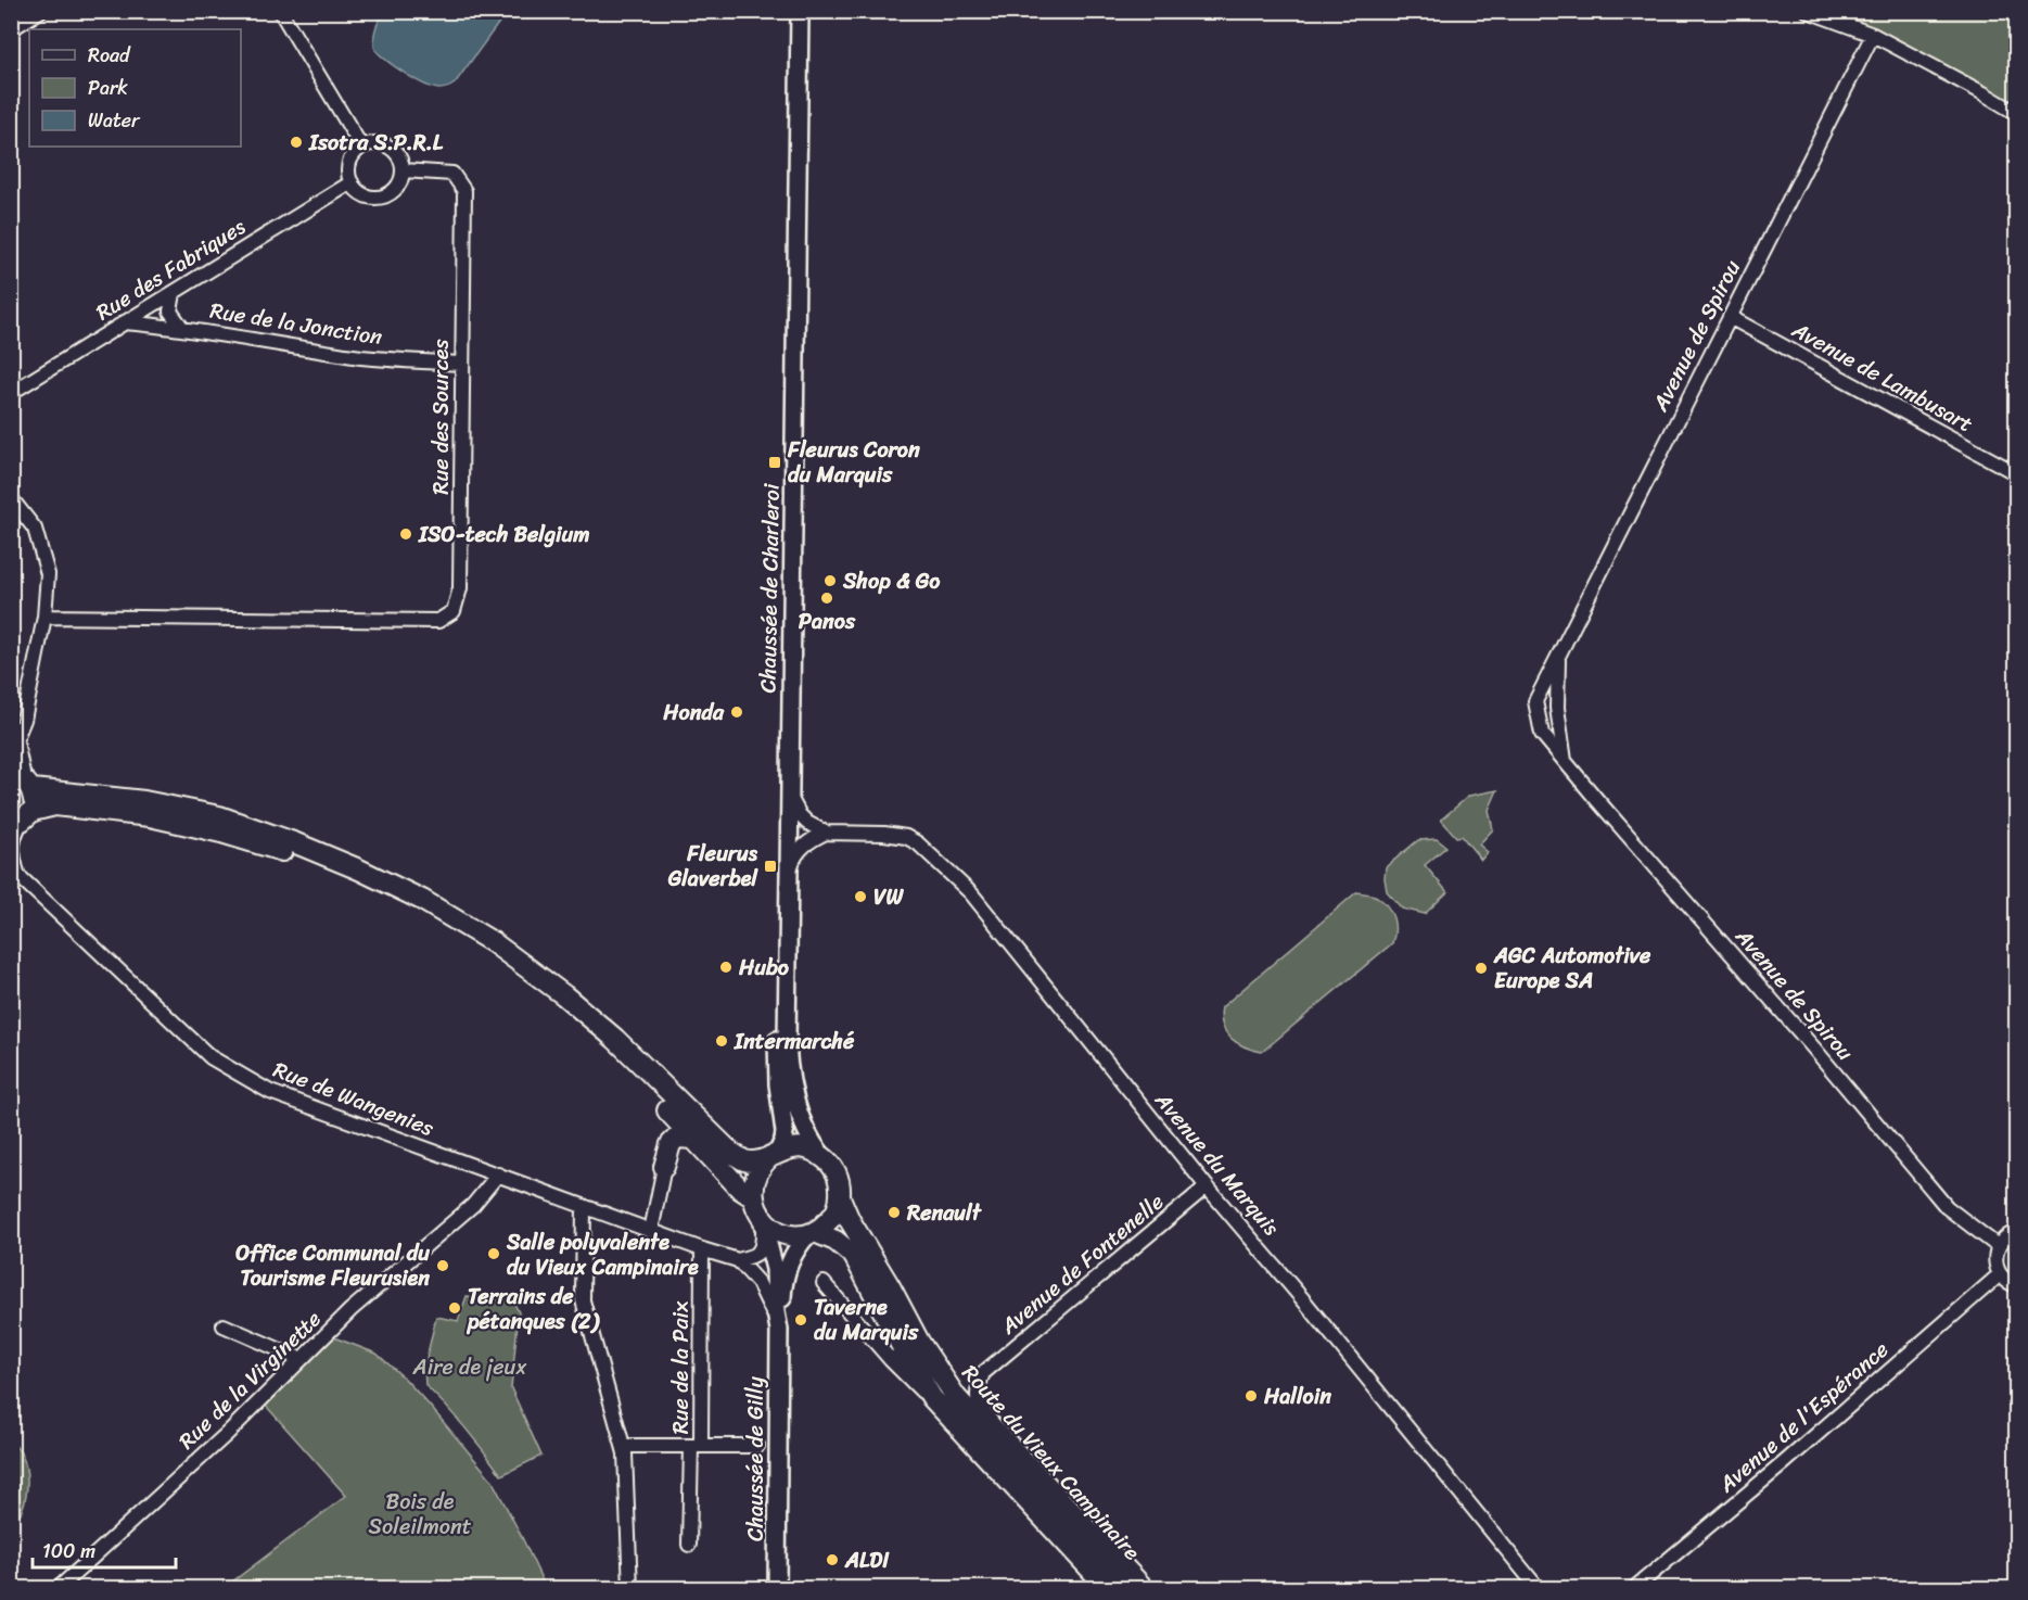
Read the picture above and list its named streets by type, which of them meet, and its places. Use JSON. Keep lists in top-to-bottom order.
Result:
{
  "streets": {
    "highway": ["Route du Vieux Campinaire"],
    "main road": ["Chaussée de Charleroi", "Chaussée de Gilly"],
    "street": [
      "Rue des Fabriques",
      "Rue de la Jonction",
      "Avenue de Spirou",
      "Avenue de Lambusart",
      "Rue des Sources",
      "Rue de Wangenies",
      "Avenue du Marquis",
      "Avenue de Fontenelle",
      "Rue de la Paix",
      "Rue de la Virginette",
      "Avenue de l'Espérance"
    ]
  },
  "crossings": [
    ["Rue des Fabriques", "Rue de la Jonction"],
    ["Rue des Fabriques", "Rue des Sources"],
    ["Rue de la Jonction", "Rue des Sources"],
    ["Avenue de Spirou", "Avenue de Lambusart"],
    ["Chaussée de Charleroi", "Chaussée de Gilly"],
    ["Chaussée de Charleroi", "Route du Vieux Campinaire"],
    ["Rue de Wangenies", "Rue de la Paix"],
    ["Rue de Wangenies", "Rue de la Virginette"],
    ["Avenue du Marquis", "Avenue de Fontenelle"],
    ["Chaussée de Gilly", "Route du Vieux Campinaire"]
  ],
  "parks": ["Aire de jeux", "Bois de Soleilmont"],
  "places": {
    "other": [
      "Isotra S.P.R.L",
      "ISO-tech Belgium",
      "Shop & Go",
      "Panos",
      "Honda",
      "VW",
      "Hubo",
      "AGC Automotive Europe SA",
      "Intermarché",
      "Renault",
      "Salle polyvalente du Vieux Campinaire",
      "Office Communal du Tourisme Fleurusien",
      "Terrains de pétanques (2)",
      "Taverne du Marquis",
      "Halloin",
      "ALDI"
    ],
    "transit": ["Fleurus Coron du Marquis", "Fleurus Glaverbel"]
  },
  "legend": ["Road", "Park", "Water"],
  "scale_bar": "100 m"
}
